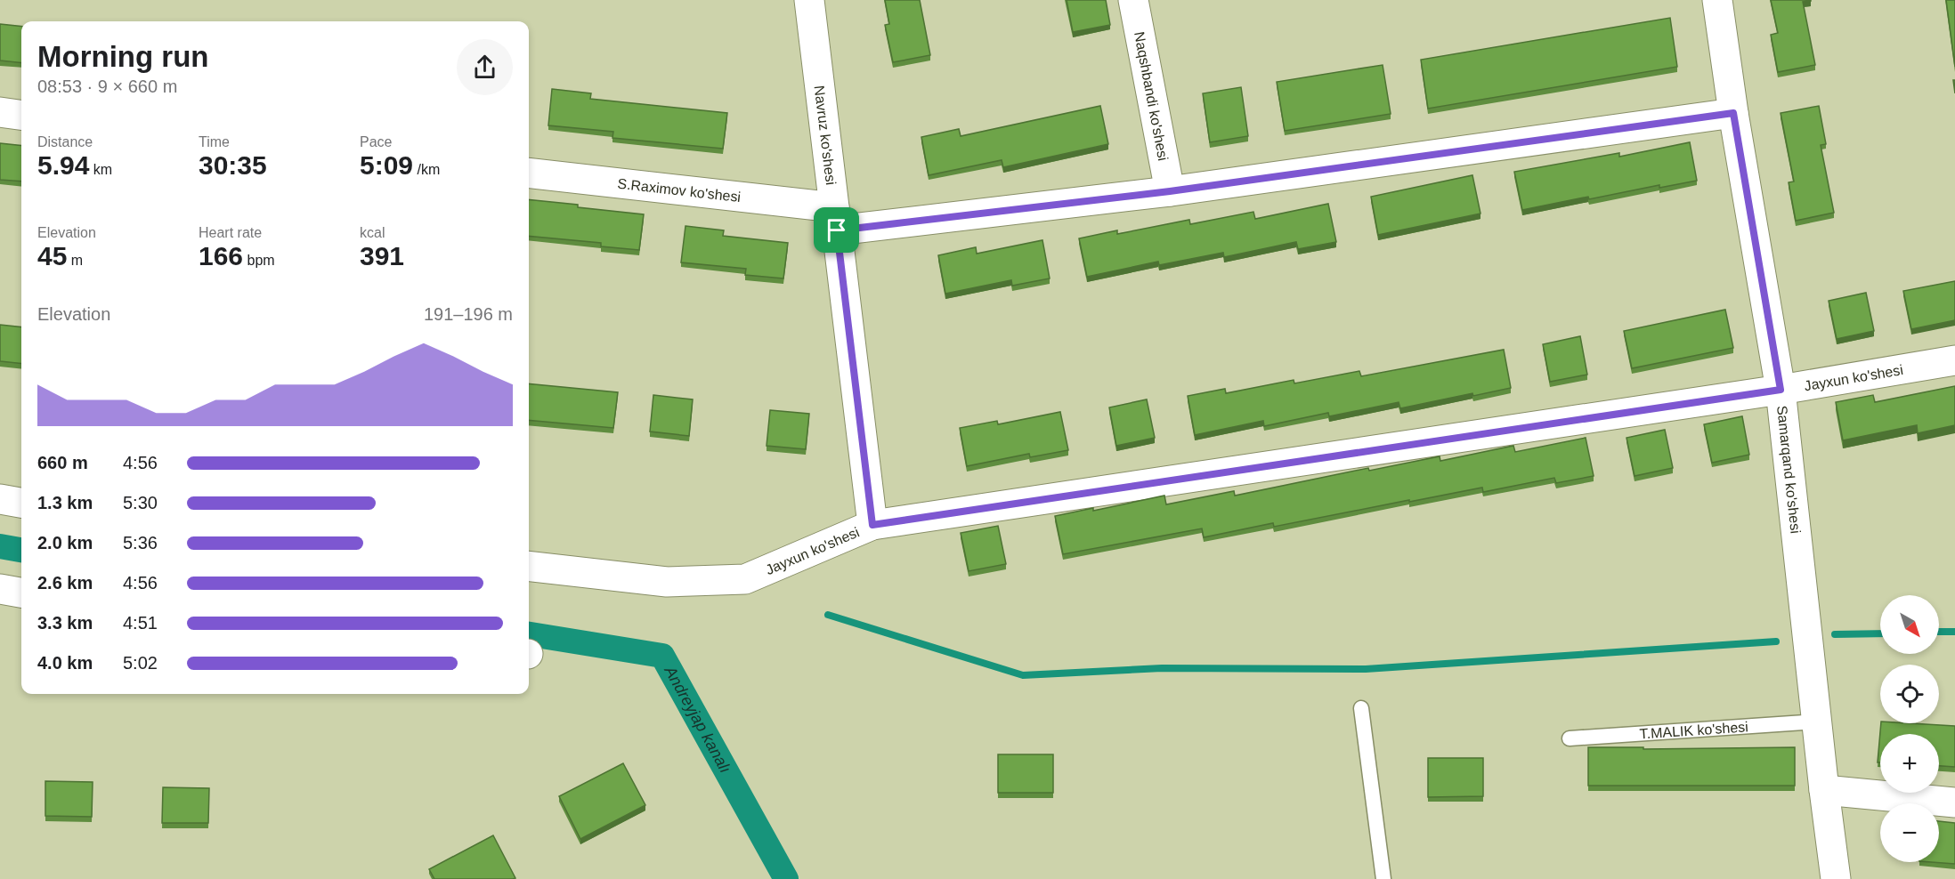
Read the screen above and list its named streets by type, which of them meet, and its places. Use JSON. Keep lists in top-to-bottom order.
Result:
{
  "streets": {
    "street": [
      "Naqshbandi ko'shesi",
      "Navruz ko'shesi",
      "S.Raximov ko'shesi",
      "Jayxun ko'shesi",
      "Samarqand ko'shesi"
    ],
    "lane": ["T.MALIK ko'shesi"]
  },
  "crossings": [
    ["Naqshbandi ko'shesi", "S.Raximov ko'shesi"],
    ["Navruz ko'shesi", "S.Raximov ko'shesi"],
    ["Navruz ko'shesi", "Jayxun ko'shesi"],
    ["S.Raximov ko'shesi", "Samarqand ko'shesi"],
    ["Jayxun ko'shesi", "Samarqand ko'shesi"],
    ["Samarqand ko'shesi", "T.MALIK ko'shesi"]
  ],
  "water": ["Andreyjap kanalı"],
  "north": "bottom right",
  "page": {
    "heading": ["Morning run", "08:53 · 9 × 660 m"],
    "stats": [
      ["Distance", "5.94 km"],
      ["Time", "30:35"],
      ["Pace", "5:09 /km"],
      ["Elevation", "45 m"],
      ["Heart rate", "166 bpm"],
      ["kcal", "391"]
    ],
    "chart": ["Elevation", "191–196 m"],
    "list": [
      {
        "name": "660 m",
        "note": "4:56"
      },
      {
        "name": "1.3 km",
        "note": "5:30"
      },
      {
        "name": "2.0 km",
        "note": "5:36"
      },
      {
        "name": "2.6 km",
        "note": "4:56"
      },
      {
        "name": "3.3 km",
        "note": "4:51"
      },
      {
        "name": "4.0 km",
        "note": "5:02"
      }
    ],
    "map_buttons": ["+", "−"]
  }
}
